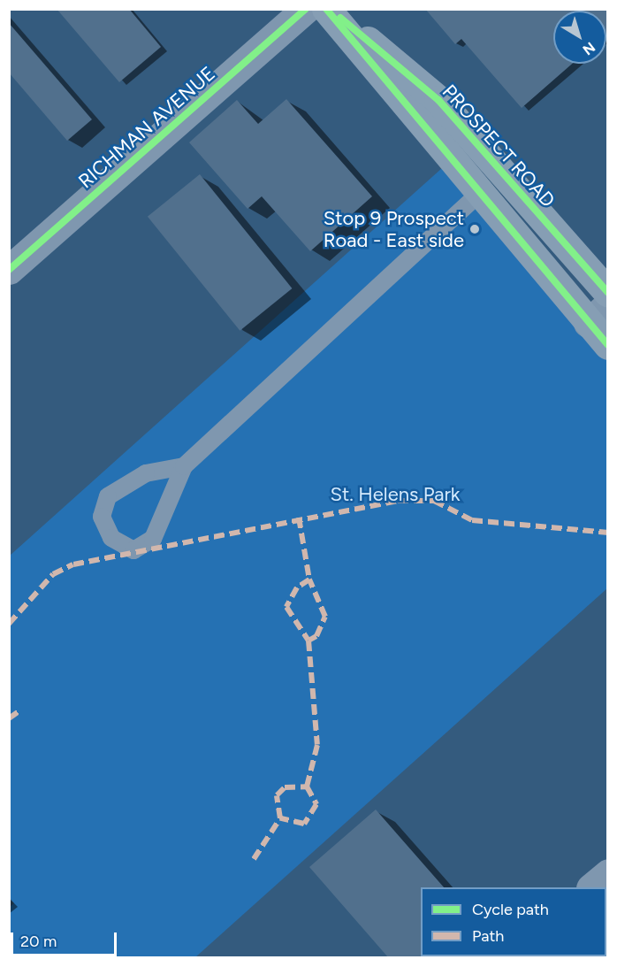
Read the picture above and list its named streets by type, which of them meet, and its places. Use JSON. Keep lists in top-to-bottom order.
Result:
{
  "streets": {
    "main road": ["PROSPECT ROAD"],
    "street": ["RICHMAN AVENUE"]
  },
  "parks": ["St. Helens Park"],
  "places": ["Stop 9 Prospect Road - East side"],
  "legend": ["Cycle path", "Path"],
  "scale_bar": "20 m",
  "north": "bottom right"
}
